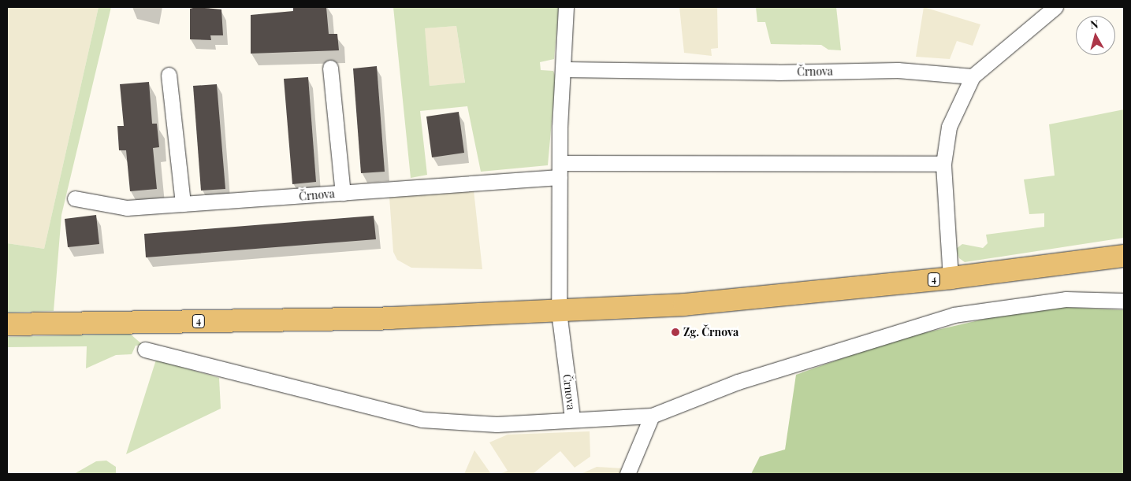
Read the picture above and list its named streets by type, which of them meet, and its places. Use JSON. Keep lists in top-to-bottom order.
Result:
{
  "streets": {
    "main road": ["4"],
    "street": ["Črnova"]
  },
  "crossings": [
    ["Črnova", "4"]
  ],
  "places": ["Zg. Črnova"],
  "north": "top"
}
